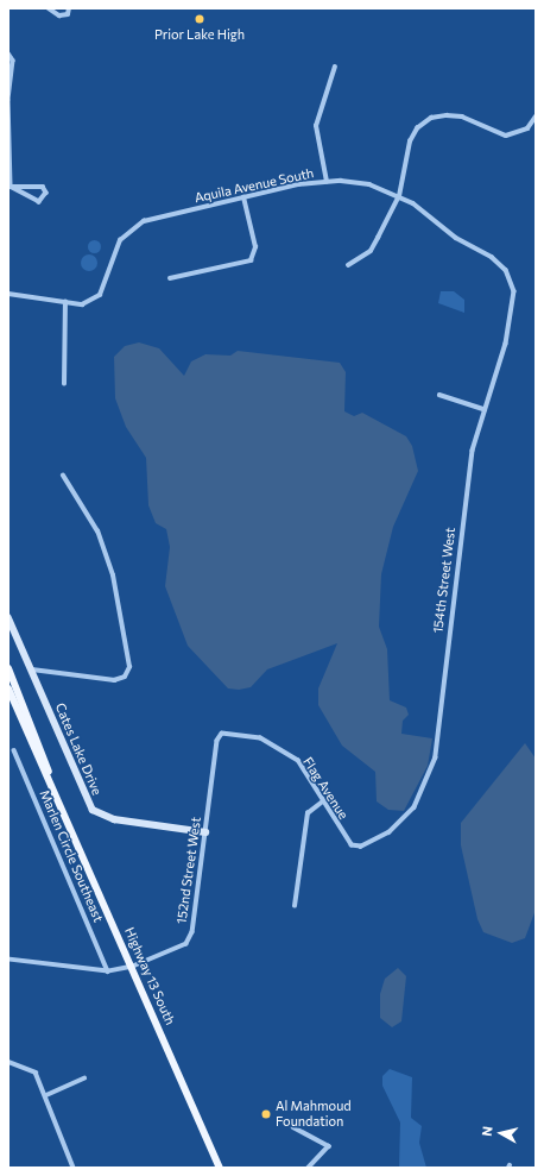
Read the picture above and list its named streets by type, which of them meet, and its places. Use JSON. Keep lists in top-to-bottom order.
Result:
{
  "streets": {
    "main road": ["Highway 13 South"],
    "street": [
      "Aquila Avenue South",
      "154th Street West",
      "Cates Lake Drive",
      "Flag Avenue",
      "Marlen Circle Southeast",
      "152nd Street West"
    ]
  },
  "crossings": [
    ["Aquila Avenue South", "154th Street West"],
    ["154th Street West", "Flag Avenue"],
    ["Cates Lake Drive", "152nd Street West"],
    ["Flag Avenue", "152nd Street West"],
    ["Marlen Circle Southeast", "152nd Street West"],
    ["152nd Street West", "Highway 13 South"]
  ],
  "places": ["Prior Lake High", "Al Mahmoud Foundation"],
  "north": "left"
}
